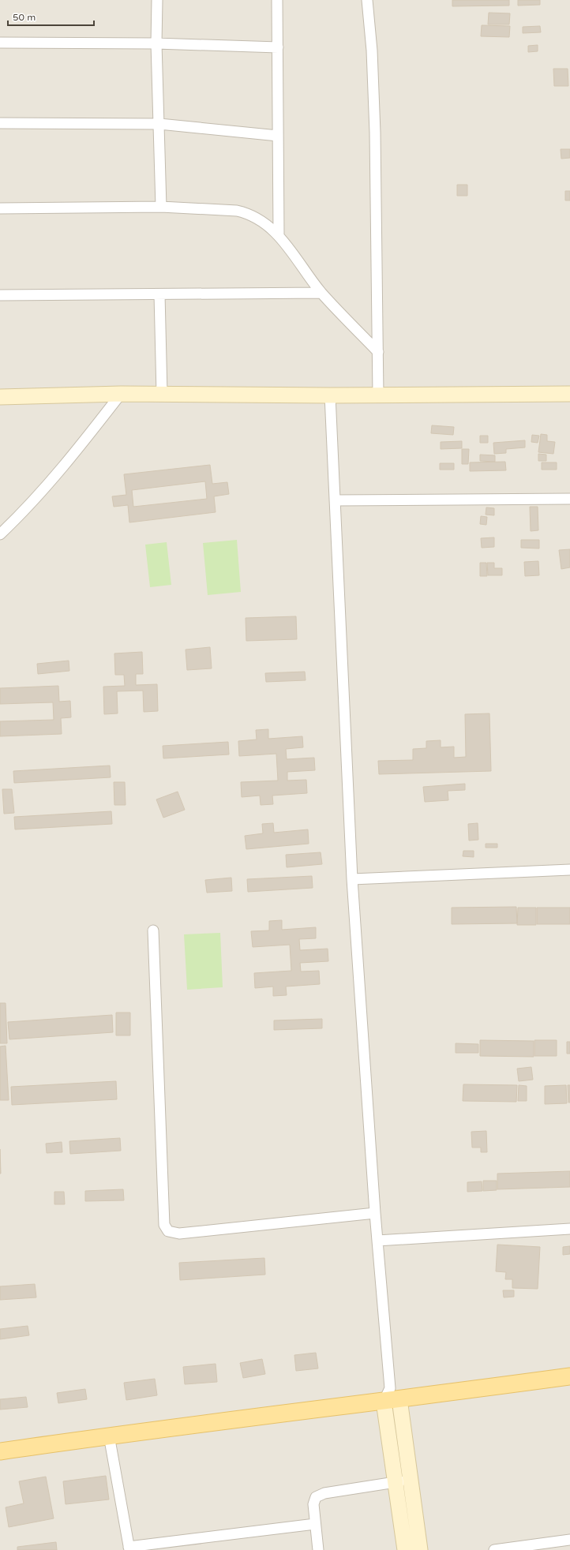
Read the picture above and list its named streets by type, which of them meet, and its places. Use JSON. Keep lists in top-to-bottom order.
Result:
{
  "scale_bar": "50 m"
}
